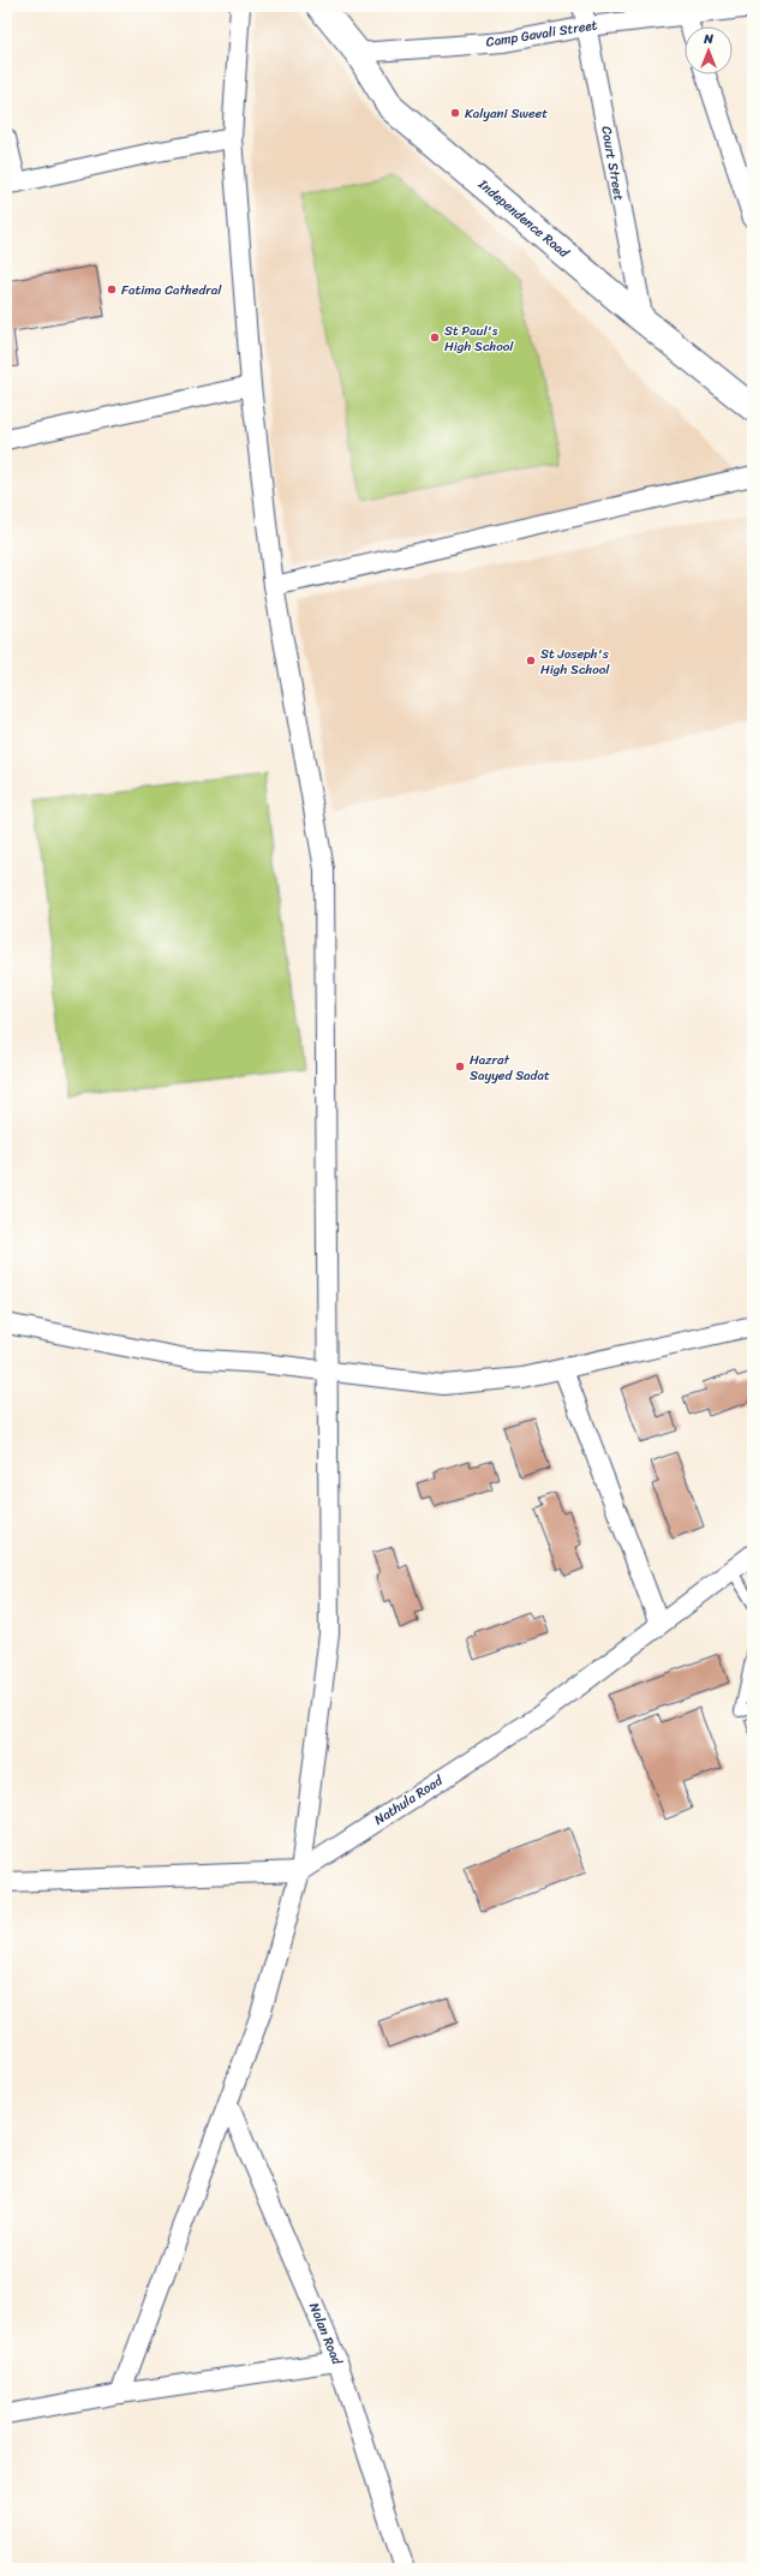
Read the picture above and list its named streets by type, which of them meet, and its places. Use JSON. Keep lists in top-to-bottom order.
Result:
{
  "streets": {
    "main road": ["Independence Road"],
    "street": [
      "Camp Gavali Street",
      "Court Street",
      "Nathula Road",
      "Nolan Road"
    ]
  },
  "crossings": [
    ["Camp Gavali Street", "Court Street"],
    ["Camp Gavali Street", "Independence Road"],
    ["Court Street", "Independence Road"]
  ],
  "places": [
    "Kalyani Sweet",
    "Fatima Cathedral",
    "St Paul's High School",
    "St Joseph's High School",
    "Hazrat Sayyed Sadat"
  ],
  "north": "top"
}
